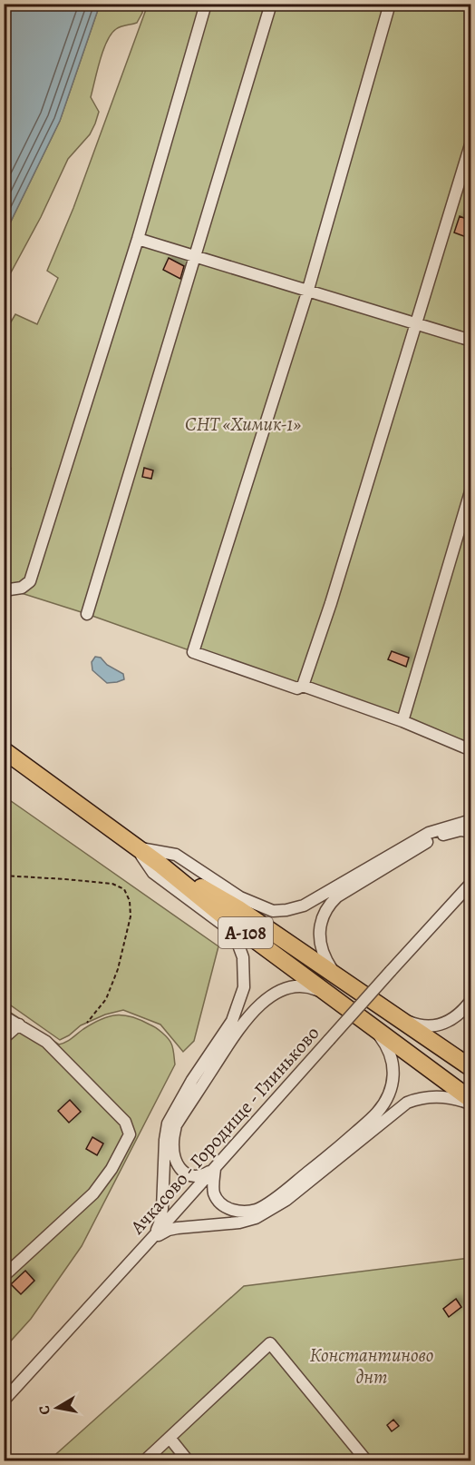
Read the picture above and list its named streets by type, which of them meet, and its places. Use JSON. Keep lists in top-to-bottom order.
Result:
{
  "streets": {
    "highway": ["А-108"],
    "street": ["Ачкасово - Городище - Глиньково"]
  },
  "parks": ["СНТ «Химик-1»", "Константиново днт"],
  "north": "left"
}
